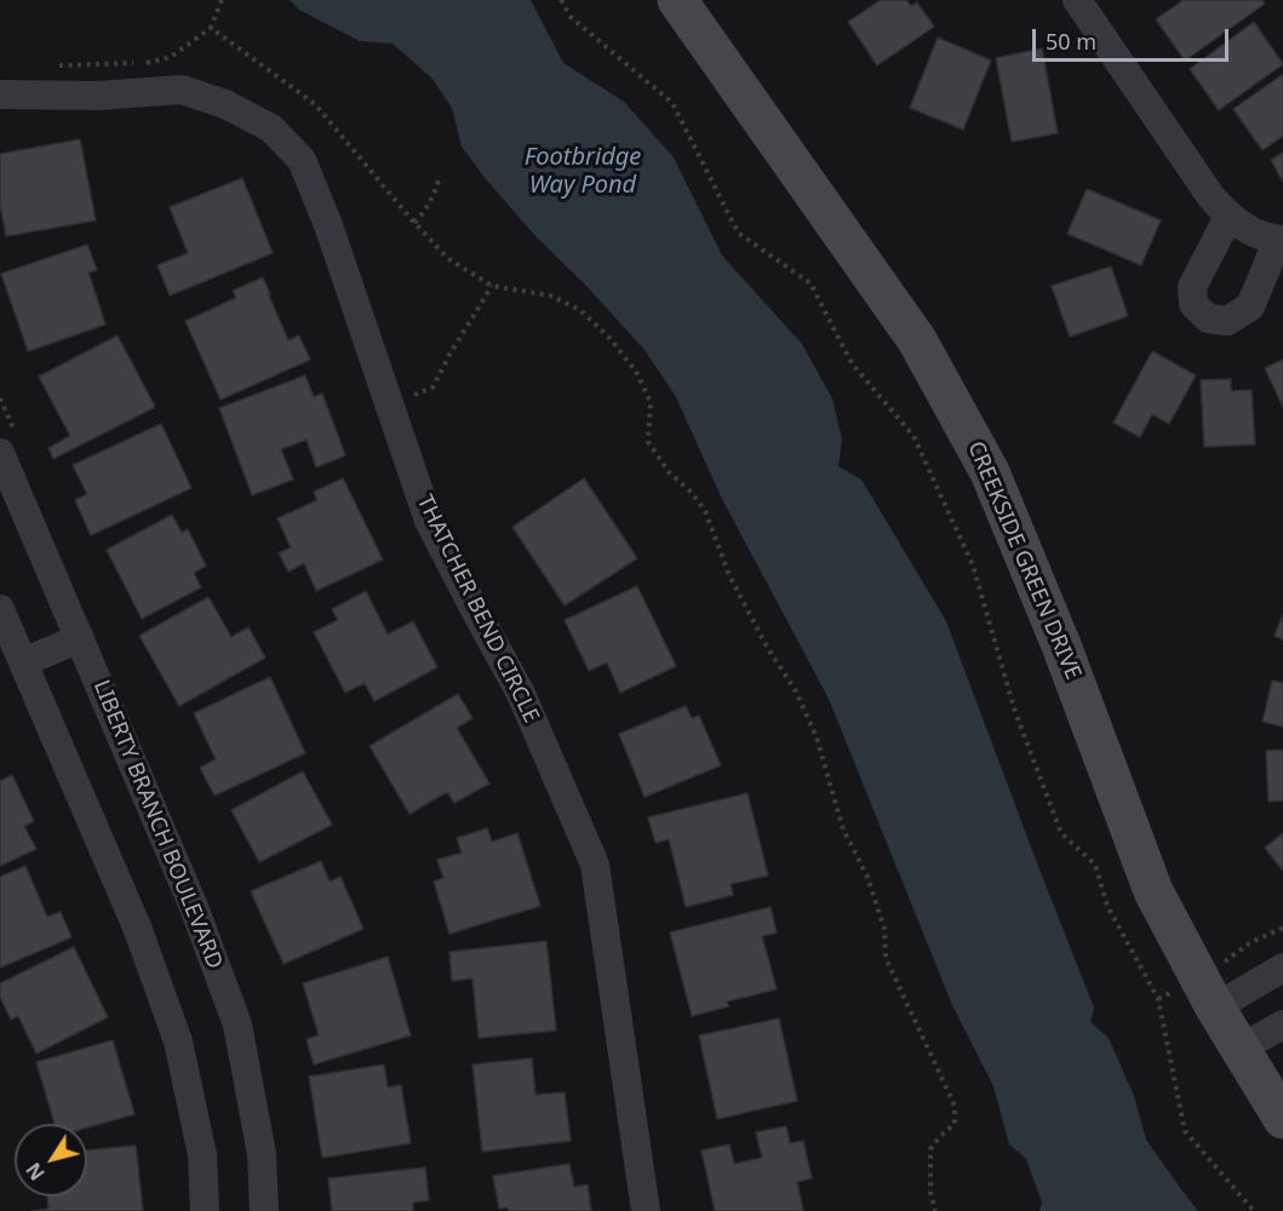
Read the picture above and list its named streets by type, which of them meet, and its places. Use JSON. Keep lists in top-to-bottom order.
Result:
{
  "streets": {
    "main road": ["CREEKSIDE GREEN DRIVE"],
    "street": ["THATCHER BEND CIRCLE", "LIBERTY BRANCH BOULEVARD"]
  },
  "water": ["Footbridge Way Pond"],
  "scale_bar": "50 m",
  "north": "bottom left"
}
